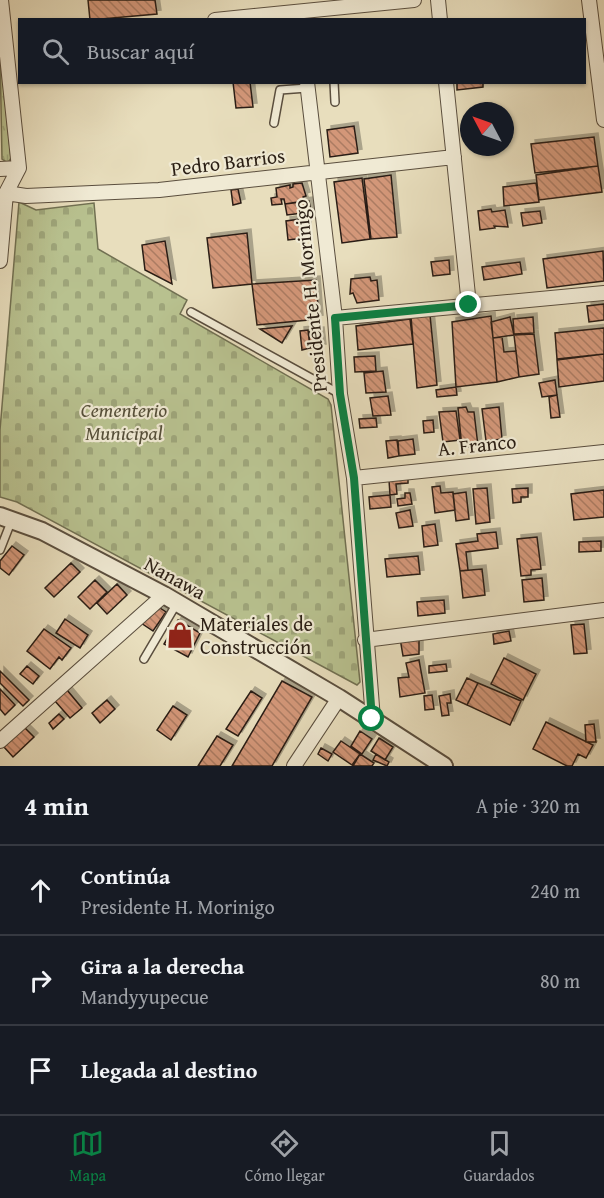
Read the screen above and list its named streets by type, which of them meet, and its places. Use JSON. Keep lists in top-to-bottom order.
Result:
{
  "streets": {
    "street": [
      "Pedro Barrios",
      "Presidente H. Morinigo",
      "A. Franco",
      "Nanawa"
    ]
  },
  "crossings": [
    ["Pedro Barrios", "Presidente H. Morinigo"],
    ["Presidente H. Morinigo", "A. Franco"],
    ["Presidente H. Morinigo", "Nanawa"]
  ],
  "parks": ["Cementerio Municipal"],
  "places": {
    "shop": ["Materiales de Construcción"]
  },
  "north": "top left",
  "page": {
    "search": "Buscar aquí",
    "heading": ["4 min", "A pie · 320 m"],
    "list": [
      ["Continúa", "Presidente H. Morinigo", "240 m"],
      ["Gira a la derecha", "Mandyyupecue", "80 m"],
      "Llegada al destino"
    ],
    "nav": ["Mapa", "Cómo llegar", "Guardados"]
  }
}
